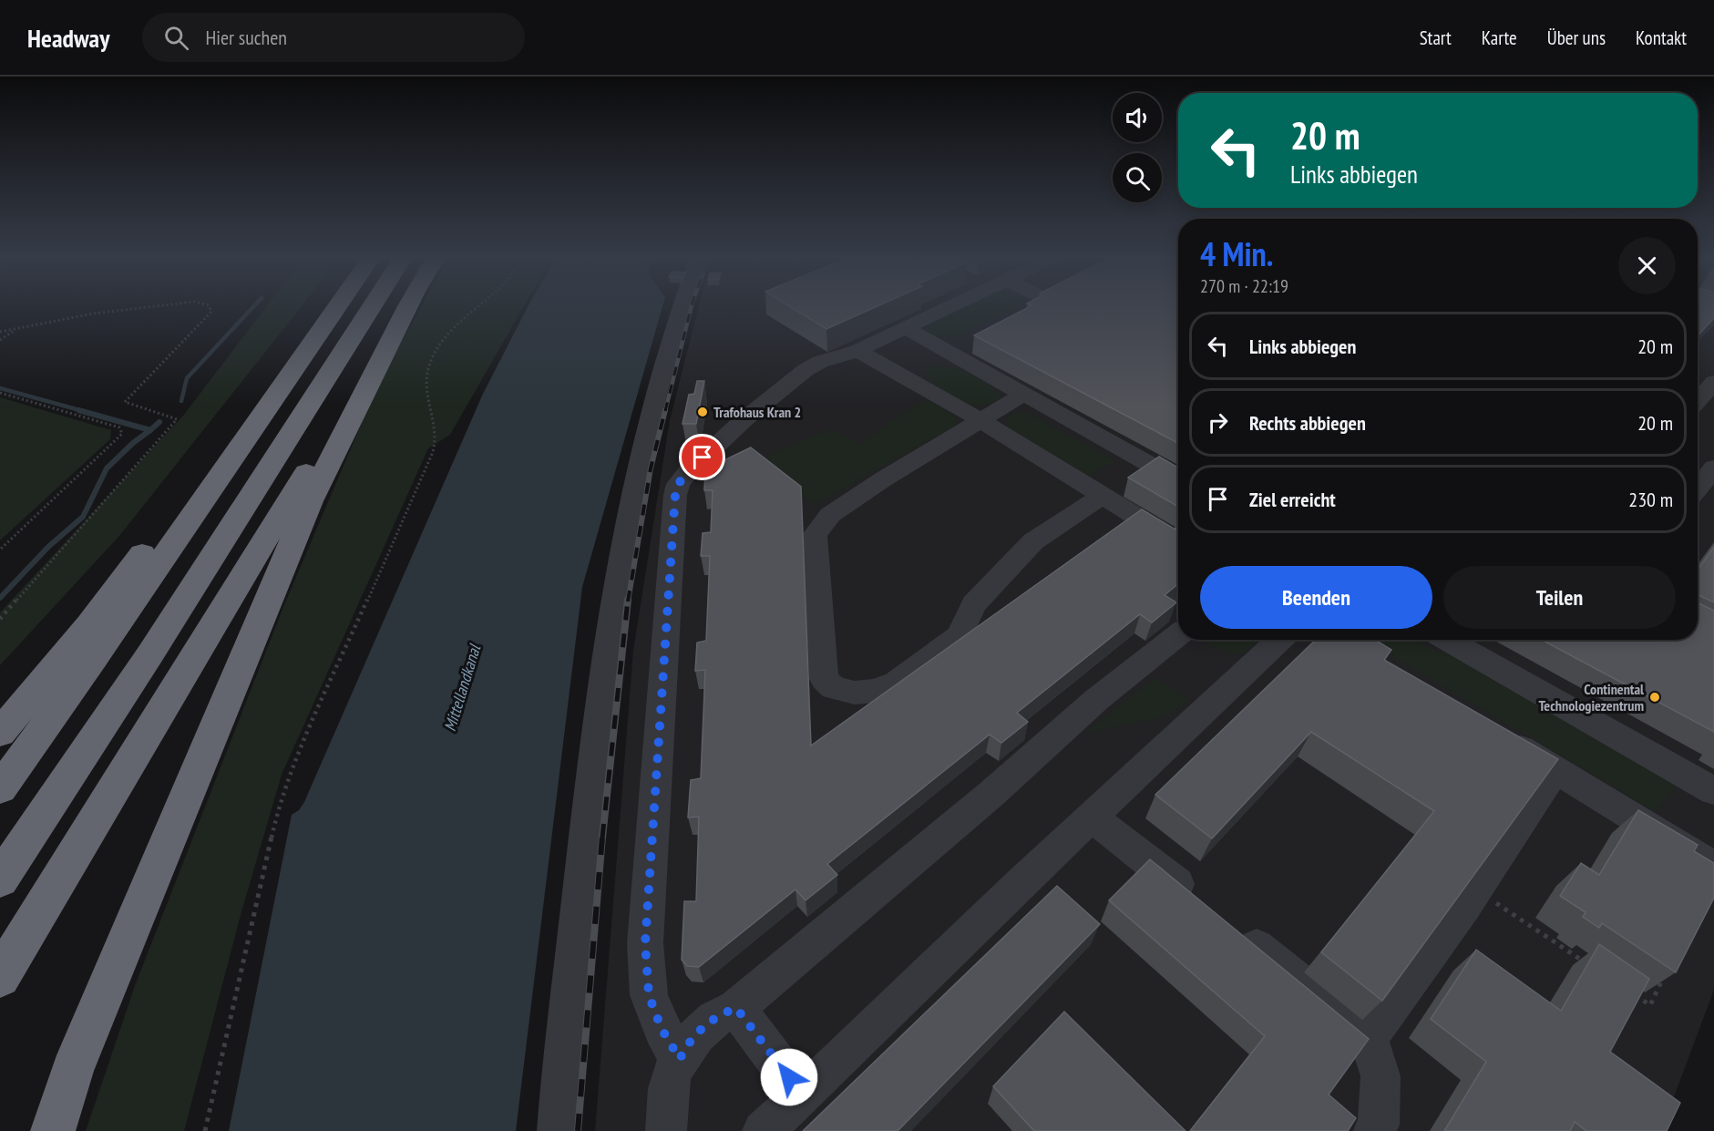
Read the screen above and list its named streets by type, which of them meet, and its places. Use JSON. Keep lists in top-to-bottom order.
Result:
{
  "water": ["Mittellandkanal"],
  "places": ["Trafohaus Kran 2", "Continental Technologiezentrum"],
  "page": {
    "header": "Headway",
    "search": "Hier suchen",
    "nav": [
      "Start",
      "Karte",
      "Über uns",
      "Kontakt"
    ],
    "turn": ["20 m", "Links abbiegen"],
    "heading": ["4 Min.", "270 m · 22:19"],
    "list": [
      {
        "name": "Links abbiegen",
        "value": "20 m"
      },
      {
        "name": "Rechts abbiegen",
        "value": "20 m"
      },
      {
        "name": "Ziel erreicht",
        "value": "230 m"
      }
    ],
    "buttons": ["Beenden", "Teilen"]
  }
}
